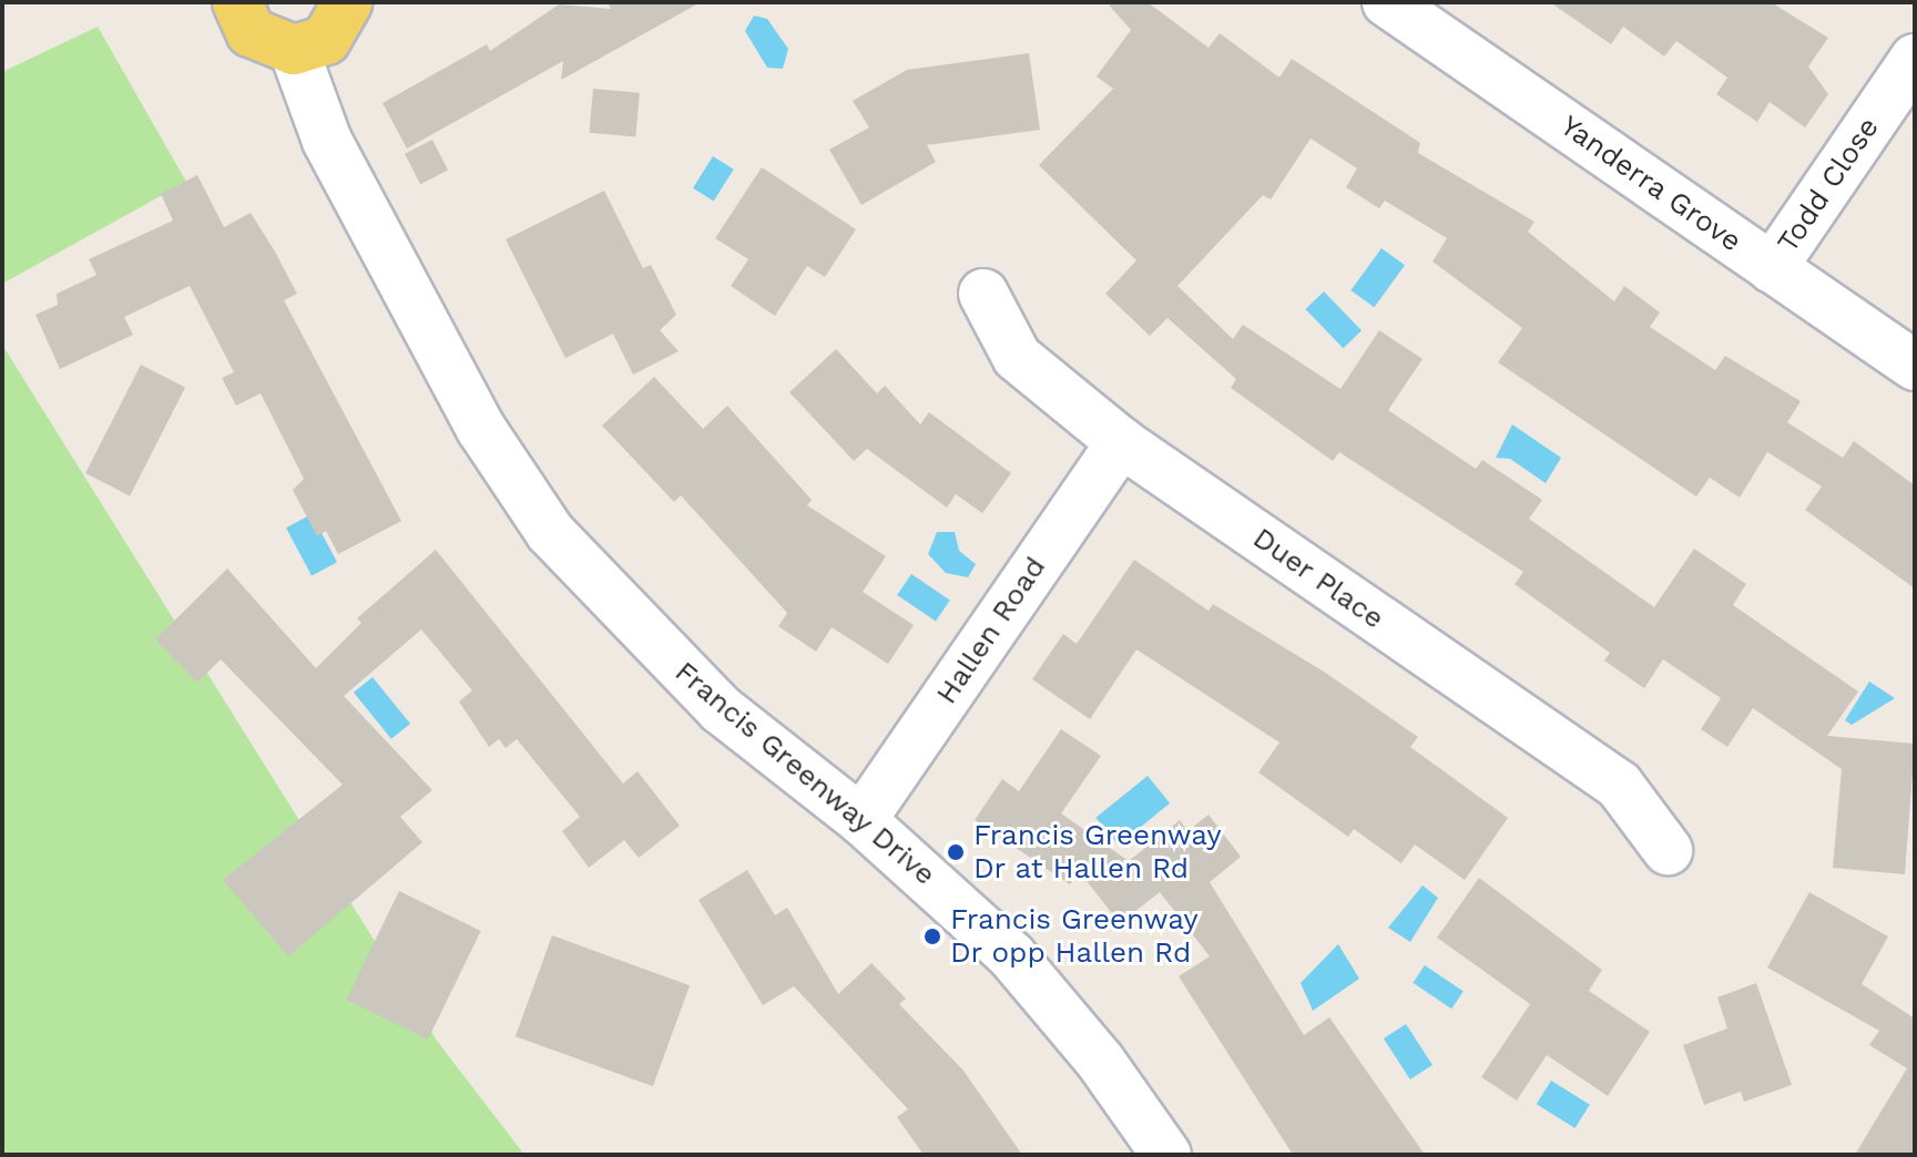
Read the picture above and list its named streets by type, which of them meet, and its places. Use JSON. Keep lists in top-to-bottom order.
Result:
{
  "streets": {
    "street": [
      "Yanderra Grove",
      "Todd Close",
      "Duer Place",
      "Hallen Road",
      "Francis Greenway Drive"
    ]
  },
  "crossings": [
    ["Yanderra Grove", "Todd Close"],
    ["Duer Place", "Hallen Road"],
    ["Hallen Road", "Francis Greenway Drive"]
  ],
  "places": ["Francis Greenway Dr at Hallen Rd", "Francis Greenway Dr opp Hallen Rd"]
}
